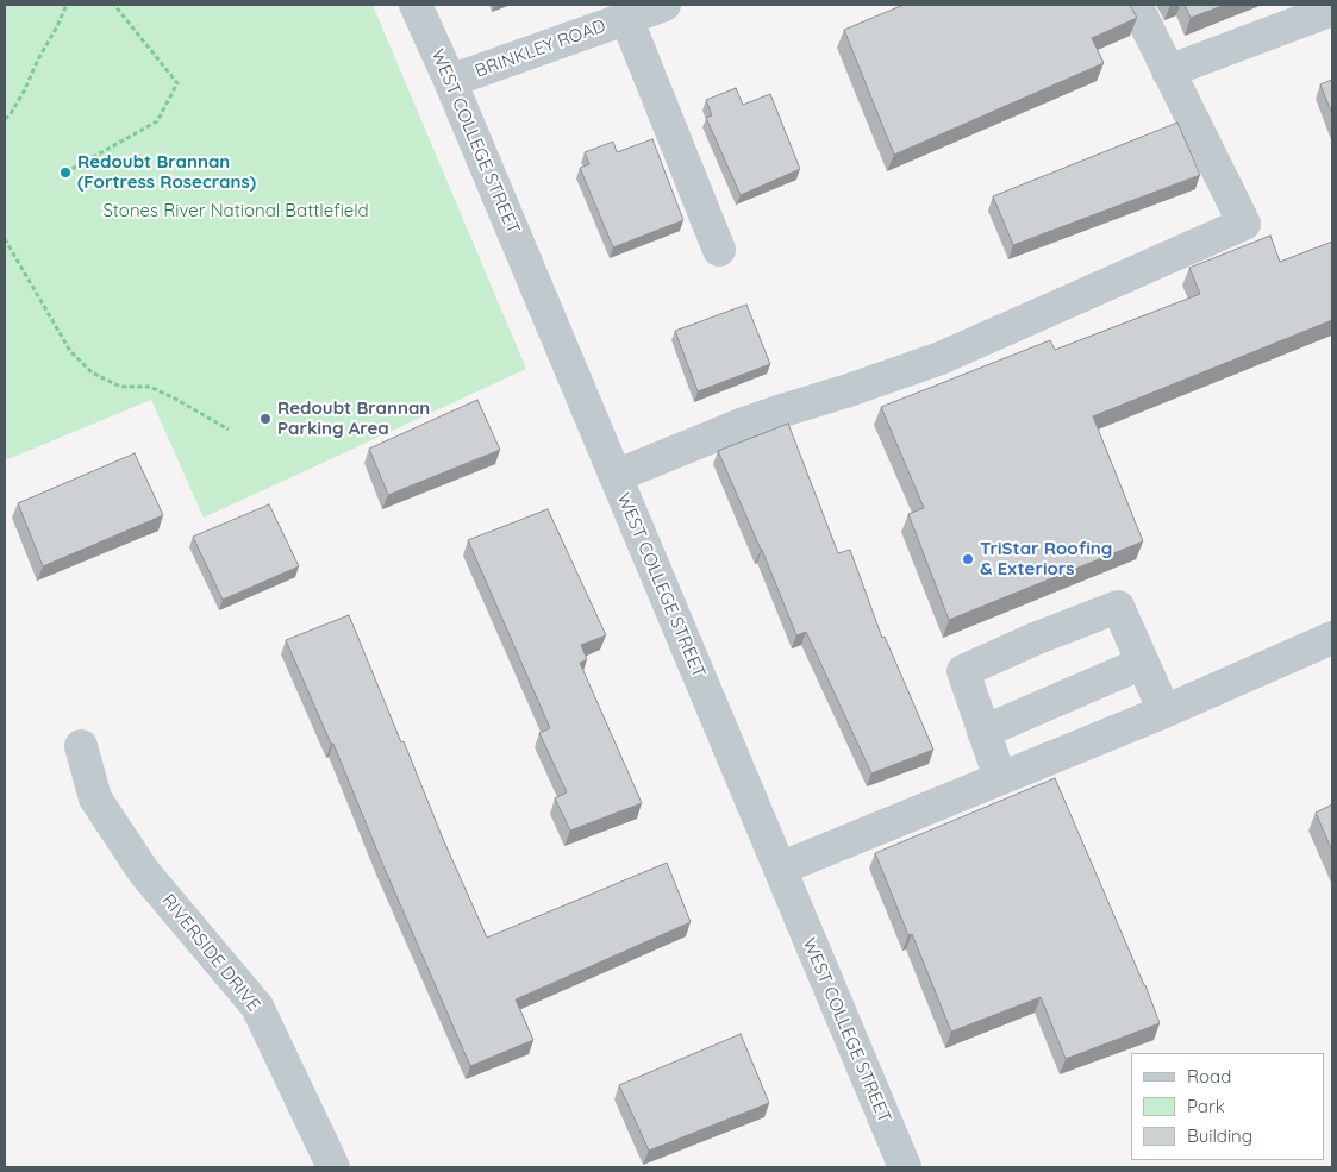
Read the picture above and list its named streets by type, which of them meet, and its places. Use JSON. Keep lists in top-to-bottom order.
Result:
{
  "streets": {
    "street": ["BRINKLEY ROAD", "WEST COLLEGE STREET", "RIVERSIDE DRIVE"]
  },
  "crossings": [
    ["BRINKLEY ROAD", "WEST COLLEGE STREET"]
  ],
  "parks": ["Stones River National Battlefield"],
  "places": ["Redoubt Brannan (Fortress Rosecrans)", "Redoubt Brannan Parking Area", "TriStar Roofing & Exteriors"],
  "legend": ["Road", "Park", "Building"]
}
